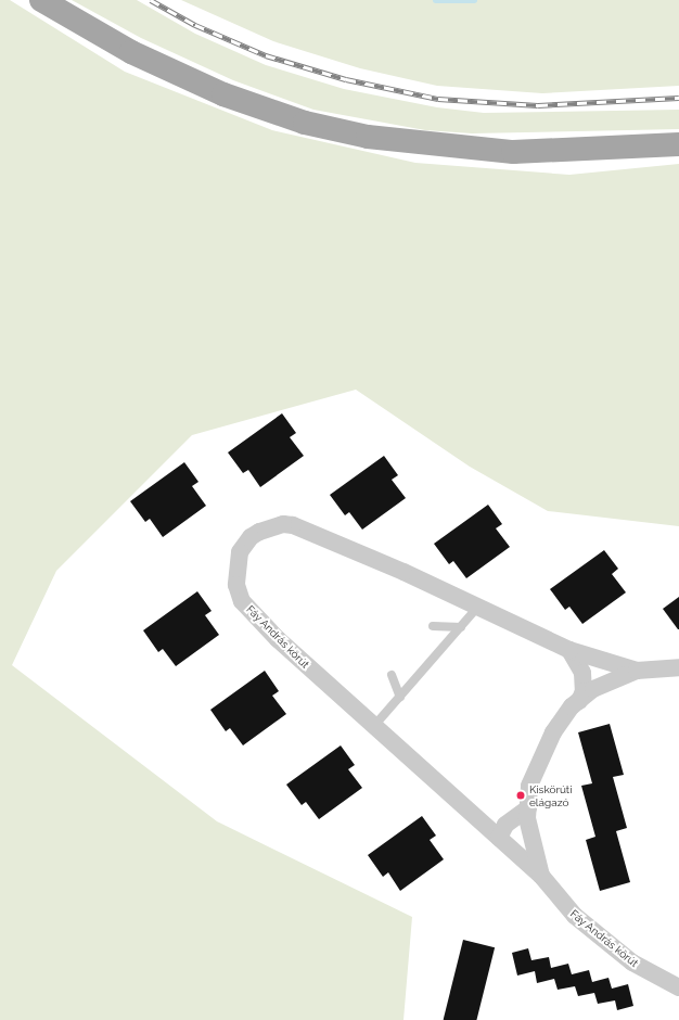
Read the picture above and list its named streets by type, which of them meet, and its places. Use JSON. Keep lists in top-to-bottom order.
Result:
{
  "streets": {
    "street": ["Fáy András körút"]
  },
  "places": ["Kiskörúti elágazó"]
}
